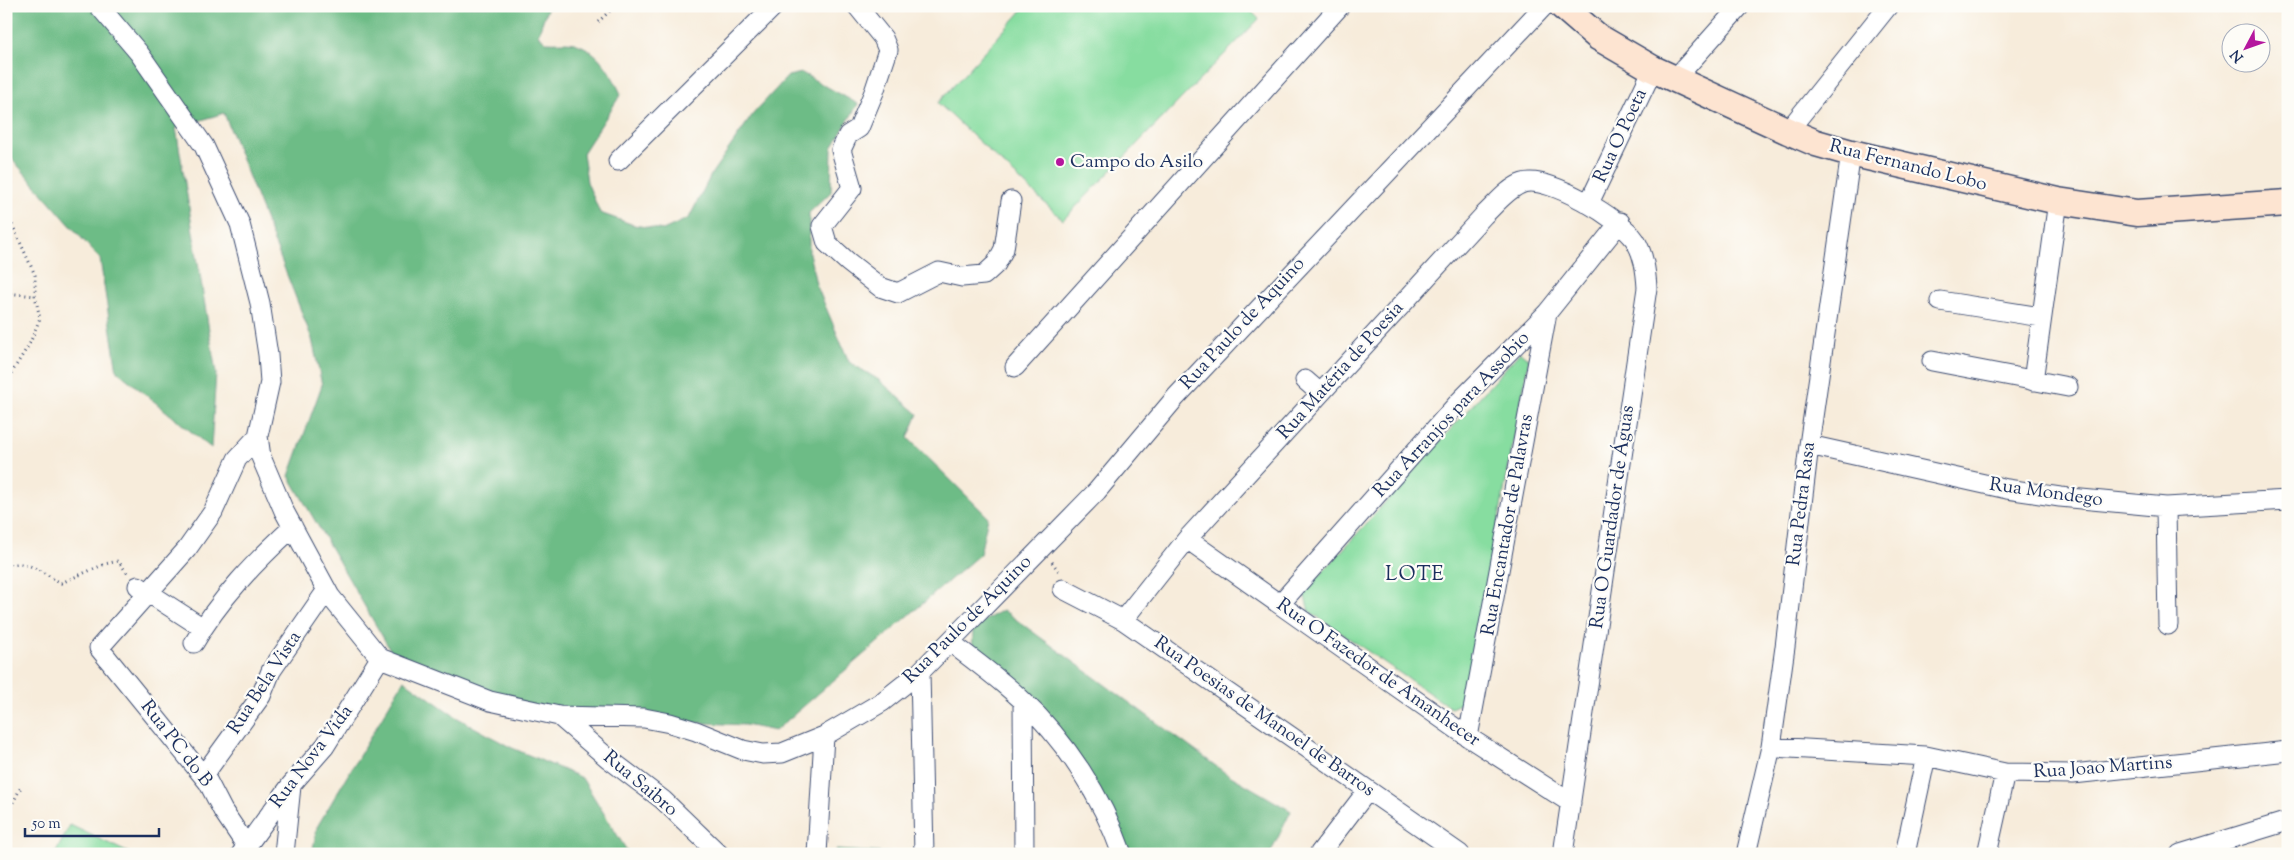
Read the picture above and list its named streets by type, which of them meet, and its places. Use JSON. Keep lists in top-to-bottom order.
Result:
{
  "streets": {
    "main road": ["Rua Fernando Lobo"],
    "street": [
      "Rua O Poeta",
      "Rua Paulo de Aquino",
      "Rua Matéria de Poesia",
      "Rua Arranjos para Assobio",
      "Rua Mondego",
      "Rua Pedra Rasa",
      "Rua O Guardador de Águas",
      "Rua Encantador de Palavras",
      "Rua O Fazedor de Amanhecer",
      "Rua Bela Vista",
      "Rua Poesias de Manoel de Barros",
      "Rua PC do B",
      "Rua Nova Vida",
      "Rua Joao Martins",
      "Rua Saibro"
    ]
  },
  "crossings": [
    ["Rua O Poeta", "Rua Fernando Lobo"],
    ["Rua O Poeta", "Rua Matéria de Poesia"],
    ["Rua O Poeta", "Rua O Guardador de Águas"],
    ["Rua Fernando Lobo", "Rua Pedra Rasa"],
    ["Rua Paulo de Aquino", "Rua Nova Vida"],
    ["Rua Paulo de Aquino", "Rua Saibro"],
    ["Rua Matéria de Poesia", "Rua O Guardador de Águas"],
    ["Rua Matéria de Poesia", "Rua O Fazedor de Amanhecer"],
    ["Rua Matéria de Poesia", "Rua Poesias de Manoel de Barros"],
    ["Rua Arranjos para Assobio", "Rua O Guardador de Águas"],
    ["Rua Arranjos para Assobio", "Rua Encantador de Palavras"],
    ["Rua Arranjos para Assobio", "Rua O Fazedor de Amanhecer"],
    ["Rua Mondego", "Rua Pedra Rasa"],
    ["Rua Pedra Rasa", "Rua Joao Martins"],
    ["Rua O Guardador de Águas", "Rua O Fazedor de Amanhecer"],
    ["Rua Encantador de Palavras", "Rua O Fazedor de Amanhecer"],
    ["Rua Bela Vista", "Rua PC do B"],
    ["Rua PC do B", "Rua Nova Vida"]
  ],
  "districts": ["LOTE"],
  "places": ["Campo do Asilo"],
  "scale_bar": "50 m",
  "north": "bottom left"
}
